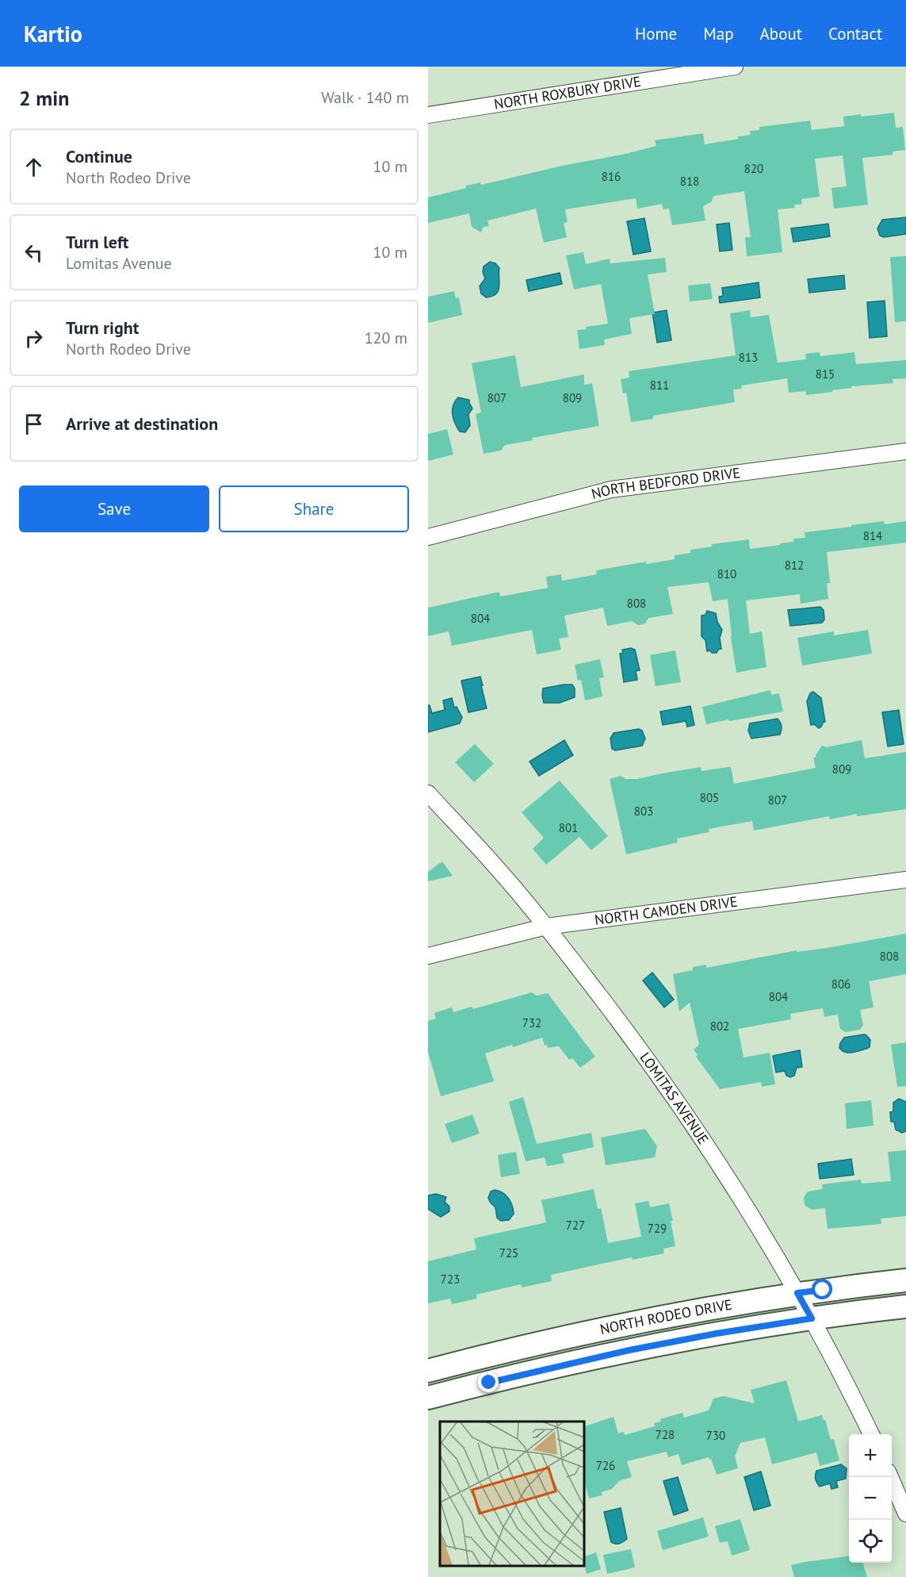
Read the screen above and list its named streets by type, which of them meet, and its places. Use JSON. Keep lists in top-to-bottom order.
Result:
{
  "streets": {
    "street": [
      "NORTH ROXBURY DRIVE",
      "NORTH BEDFORD DRIVE",
      "NORTH CAMDEN DRIVE",
      "LOMITAS AVENUE",
      "NORTH RODEO DRIVE"
    ]
  },
  "crossings": [
    ["NORTH CAMDEN DRIVE", "LOMITAS AVENUE"],
    ["LOMITAS AVENUE", "NORTH RODEO DRIVE"]
  ],
  "house_numbers": [
    "820",
    "816",
    "818",
    "813",
    "815",
    "811",
    "807",
    "809",
    "814",
    "812",
    "810",
    "808",
    "804",
    "809",
    "805",
    "807",
    "803",
    "801",
    "808",
    "806",
    "804",
    "732",
    "802",
    "727",
    "729",
    "725",
    "723",
    "728",
    "730",
    "726"
  ],
  "page": {
    "header": "Kartio",
    "nav": [
      "Home",
      "Map",
      "About",
      "Contact"
    ],
    "heading": ["2 min", "Walk · 140 m"],
    "list": [
      ["Continue", "North Rodeo Drive", "10 m"],
      ["Turn left", "Lomitas Avenue", "10 m"],
      ["Turn right", "North Rodeo Drive", "120 m"],
      "Arrive at destination"
    ],
    "buttons": ["Save", "Share"],
    "map_buttons": ["+", "−"]
  }
}
